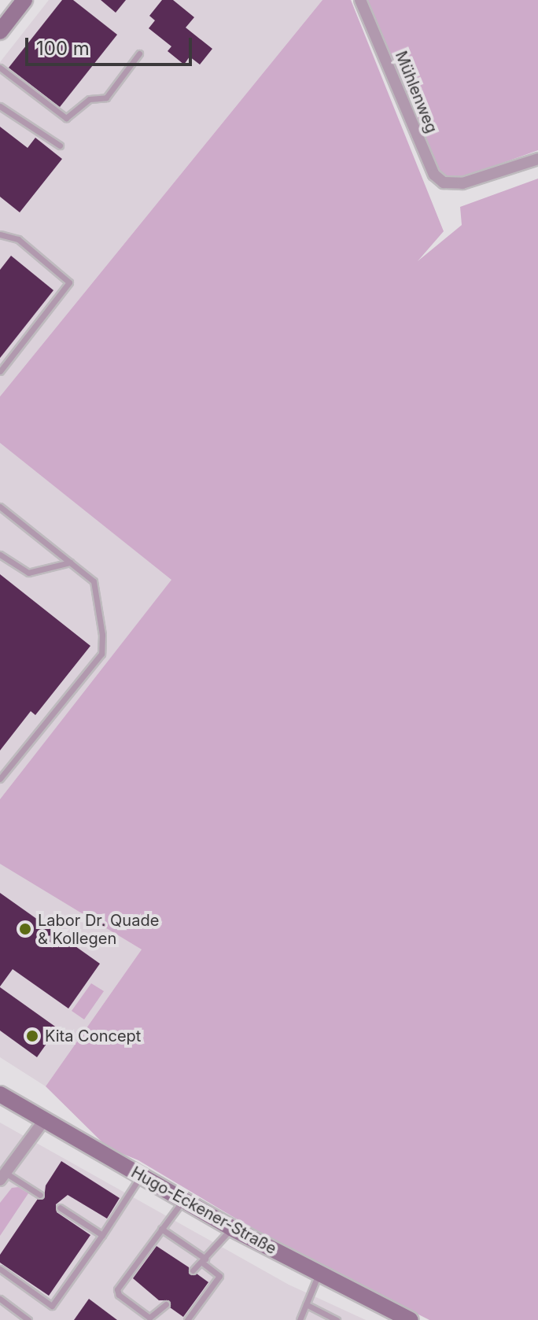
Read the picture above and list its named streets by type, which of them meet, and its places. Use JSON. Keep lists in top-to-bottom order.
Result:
{
  "streets": {
    "main road": ["Hugo-Eckener-Straße"],
    "street": ["Mühlenweg"]
  },
  "places": ["Labor Dr. Quade & Kollegen", "Kita Concept"],
  "scale_bar": "100 m"
}
